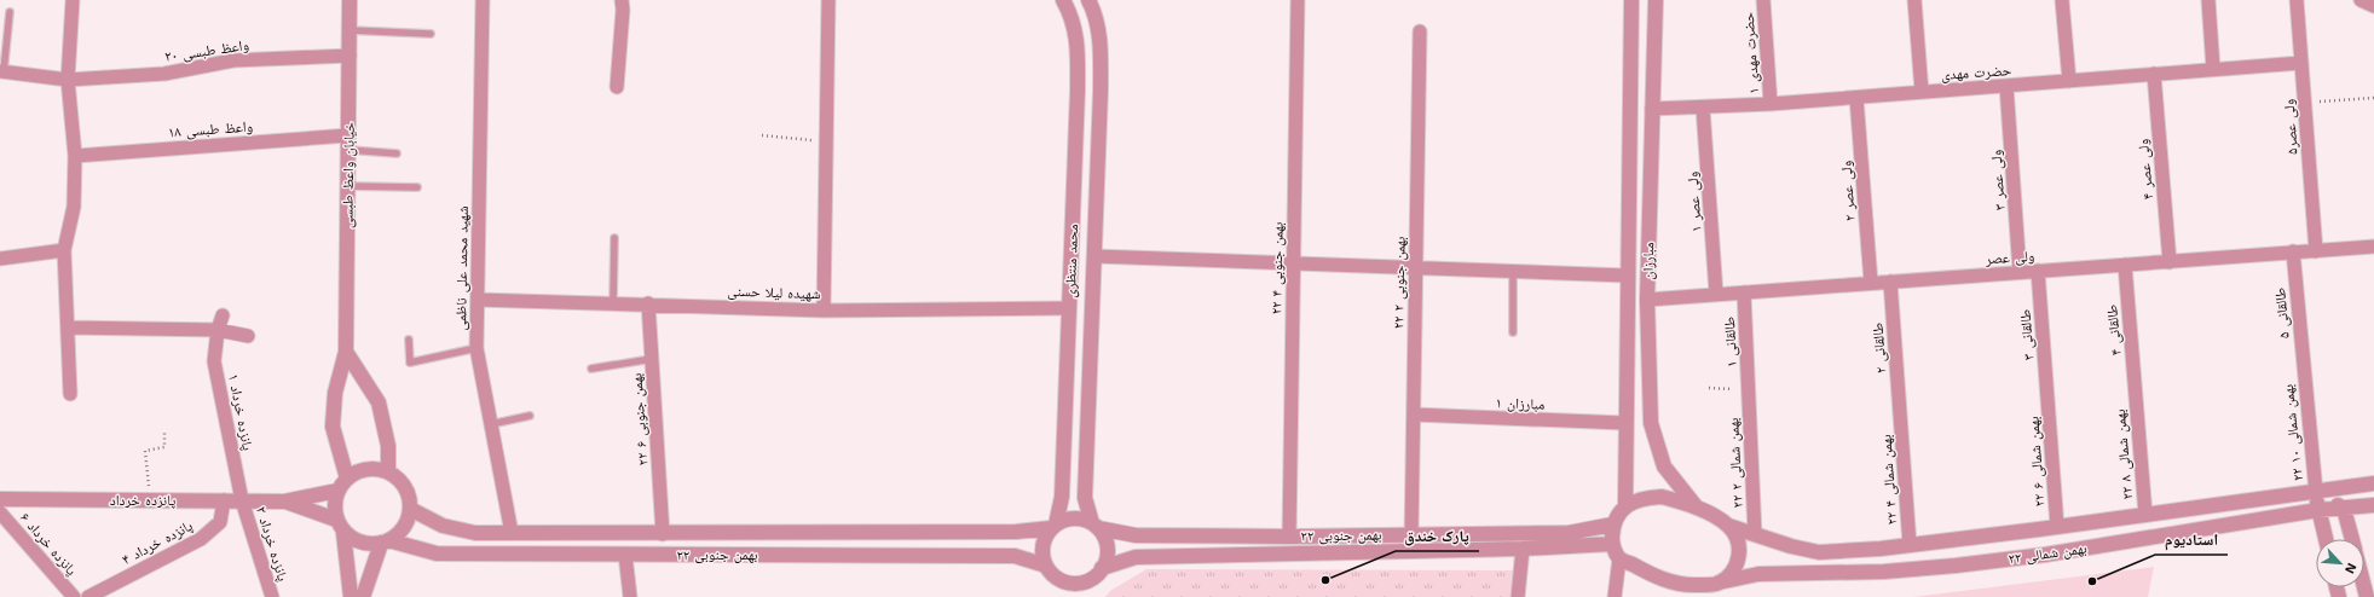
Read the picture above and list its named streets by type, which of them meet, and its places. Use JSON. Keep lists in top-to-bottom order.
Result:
{
  "streets": {
    "street": [
      "واعظ طبسی ۲۰",
      "حضرت مهدی ۱",
      "حضرت مهدی",
      "ولی عصر۵",
      "واعظ طبسی ۱۸",
      "ولی عصر ۴",
      "خیابان واعظ طبسی",
      "ولی عصر ۳",
      "ولی عصر ۲",
      "ولی عصر ۱",
      "ولی عصر",
      "محمد منتظری",
      "مبارزان",
      "شهید محمد علی ناظمی",
      "۲۲ بهمن جنوبی ۴",
      "۲۲ بهمن جنوبی ۲",
      "شهیده لیلا حسنی",
      "طالقانی ۵",
      "طالقانی ۴",
      "طالقانی ۳",
      "طالقانی ۱",
      "طالقانی ۲",
      "مبارزان ۱",
      "پانزده خرداد ۱",
      "۲۲ بهمن جنوبی ۶",
      "۲۲ بهمن شمالی ۱۰",
      "۲۲ بهمن شمالی ۸",
      "۲۲ بهمن شمالی ۶",
      "۲۲ بهمن شمالی ۲",
      "۲۲ بهمن شمالی ۴",
      "پانزده خرداد",
      "۲۲ بهمن جنوبی",
      "پانزده خرداد ۴",
      "پانزده خرداد ۶",
      "پانزده خرداد ۲",
      "۲۲ بهمن شمالی"
    ]
  },
  "crossings": [
    ["واعظ طبسی ۲۰", "خیابان واعظ طبسی"],
    ["حضرت مهدی ۱", "حضرت مهدی"],
    ["حضرت مهدی", "ولی عصر۵"],
    ["حضرت مهدی", "ولی عصر ۴"],
    ["حضرت مهدی", "ولی عصر ۳"],
    ["حضرت مهدی", "ولی عصر ۲"],
    ["حضرت مهدی", "ولی عصر ۱"],
    ["حضرت مهدی", "مبارزان"],
    ["ولی عصر۵", "ولی عصر"],
    ["واعظ طبسی ۱۸", "خیابان واعظ طبسی"],
    ["ولی عصر ۴", "ولی عصر"],
    ["خیابان واعظ طبسی", "۲۲ بهمن جنوبی"],
    ["ولی عصر ۳", "ولی عصر"],
    ["ولی عصر ۲", "ولی عصر"],
    ["ولی عصر ۱", "ولی عصر"],
    ["ولی عصر", "مبارزان"],
    ["ولی عصر", "طالقانی ۵"],
    ["ولی عصر", "طالقانی ۴"],
    ["ولی عصر", "طالقانی ۳"],
    ["ولی عصر", "طالقانی ۱"],
    ["ولی عصر", "طالقانی ۲"],
    ["محمد منتظری", "شهیده لیلا حسنی"],
    ["محمد منتظری", "۲۲ بهمن جنوبی"],
    ["مبارزان", "مبارزان ۱"],
    ["مبارزان", "۲۲ بهمن جنوبی"],
    ["مبارزان", "۲۲ بهمن شمالی"],
    ["شهید محمد علی ناظمی", "شهیده لیلا حسنی"],
    ["شهید محمد علی ناظمی", "۲۲ بهمن جنوبی"],
    ["۲۲ بهمن جنوبی ۴", "۲۲ بهمن جنوبی"],
    ["۲۲ بهمن جنوبی ۲", "مبارزان ۱"],
    ["۲۲ بهمن جنوبی ۲", "۲۲ بهمن جنوبی"],
    ["شهیده لیلا حسنی", "۲۲ بهمن جنوبی ۶"],
    ["طالقانی ۵", "۲۲ بهمن شمالی ۱۰"],
    ["طالقانی ۴", "۲۲ بهمن شمالی ۸"],
    ["طالقانی ۳", "۲۲ بهمن شمالی ۶"],
    ["طالقانی ۱", "۲۲ بهمن شمالی ۲"],
    ["طالقانی ۲", "۲۲ بهمن شمالی ۴"],
    ["پانزده خرداد ۱", "پانزده خرداد"],
    ["پانزده خرداد ۱", "پانزده خرداد ۲"],
    ["۲۲ بهمن جنوبی ۶", "۲۲ بهمن جنوبی"],
    ["۲۲ بهمن شمالی ۱۰", "۲۲ بهمن شمالی"],
    ["۲۲ بهمن شمالی ۸", "۲۲ بهمن شمالی"],
    ["۲۲ بهمن شمالی ۶", "۲۲ بهمن شمالی"],
    ["۲۲ بهمن شمالی ۲", "۲۲ بهمن شمالی"],
    ["۲۲ بهمن شمالی ۴", "۲۲ بهمن شمالی"],
    ["پانزده خرداد", "پانزده خرداد ۴"],
    ["پانزده خرداد", "پانزده خرداد ۲"],
    ["۲۲ بهمن جنوبی", "۲۲ بهمن شمالی"]
  ],
  "places": ["پارک خندق", "استادیوم"],
  "north": "bottom right"
}
